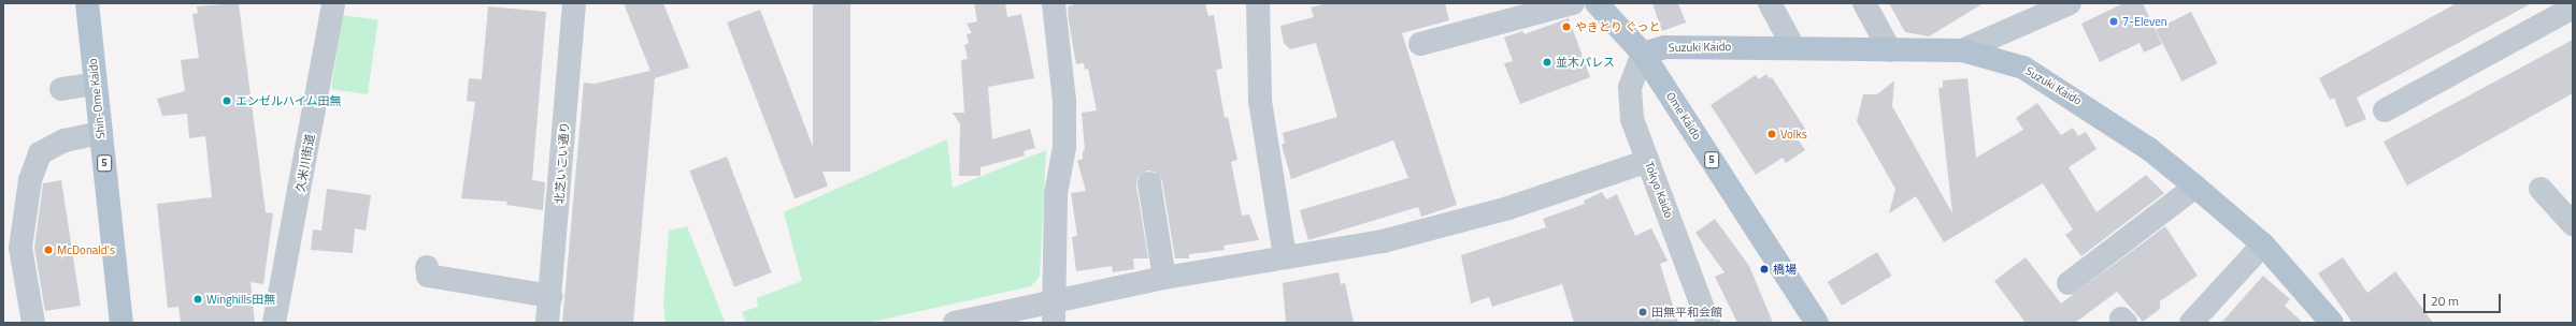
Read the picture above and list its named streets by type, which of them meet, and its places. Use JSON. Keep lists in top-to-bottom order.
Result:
{
  "streets": {
    "main road": [
      "Suzuki Kaido",
      "Shin-Ome Kaido",
      "Ome Kaido",
      "5"
    ],
    "street": ["久米川街道", "北芝いこい通り", "Tokyo Kaido"]
  },
  "crossings": [
    ["Suzuki Kaido", "Ome Kaido"],
    ["Suzuki Kaido", "Tokyo Kaido"],
    ["Ome Kaido", "Tokyo Kaido"]
  ],
  "places": [
    "7-Eleven",
    "やきとり ぐっと",
    "並木パレス",
    "エンゼルハイム田無",
    "Volks",
    "McDonald's",
    "橋場",
    "Winghills田無",
    "田無平和会館"
  ],
  "scale_bar": "20 m"
}
